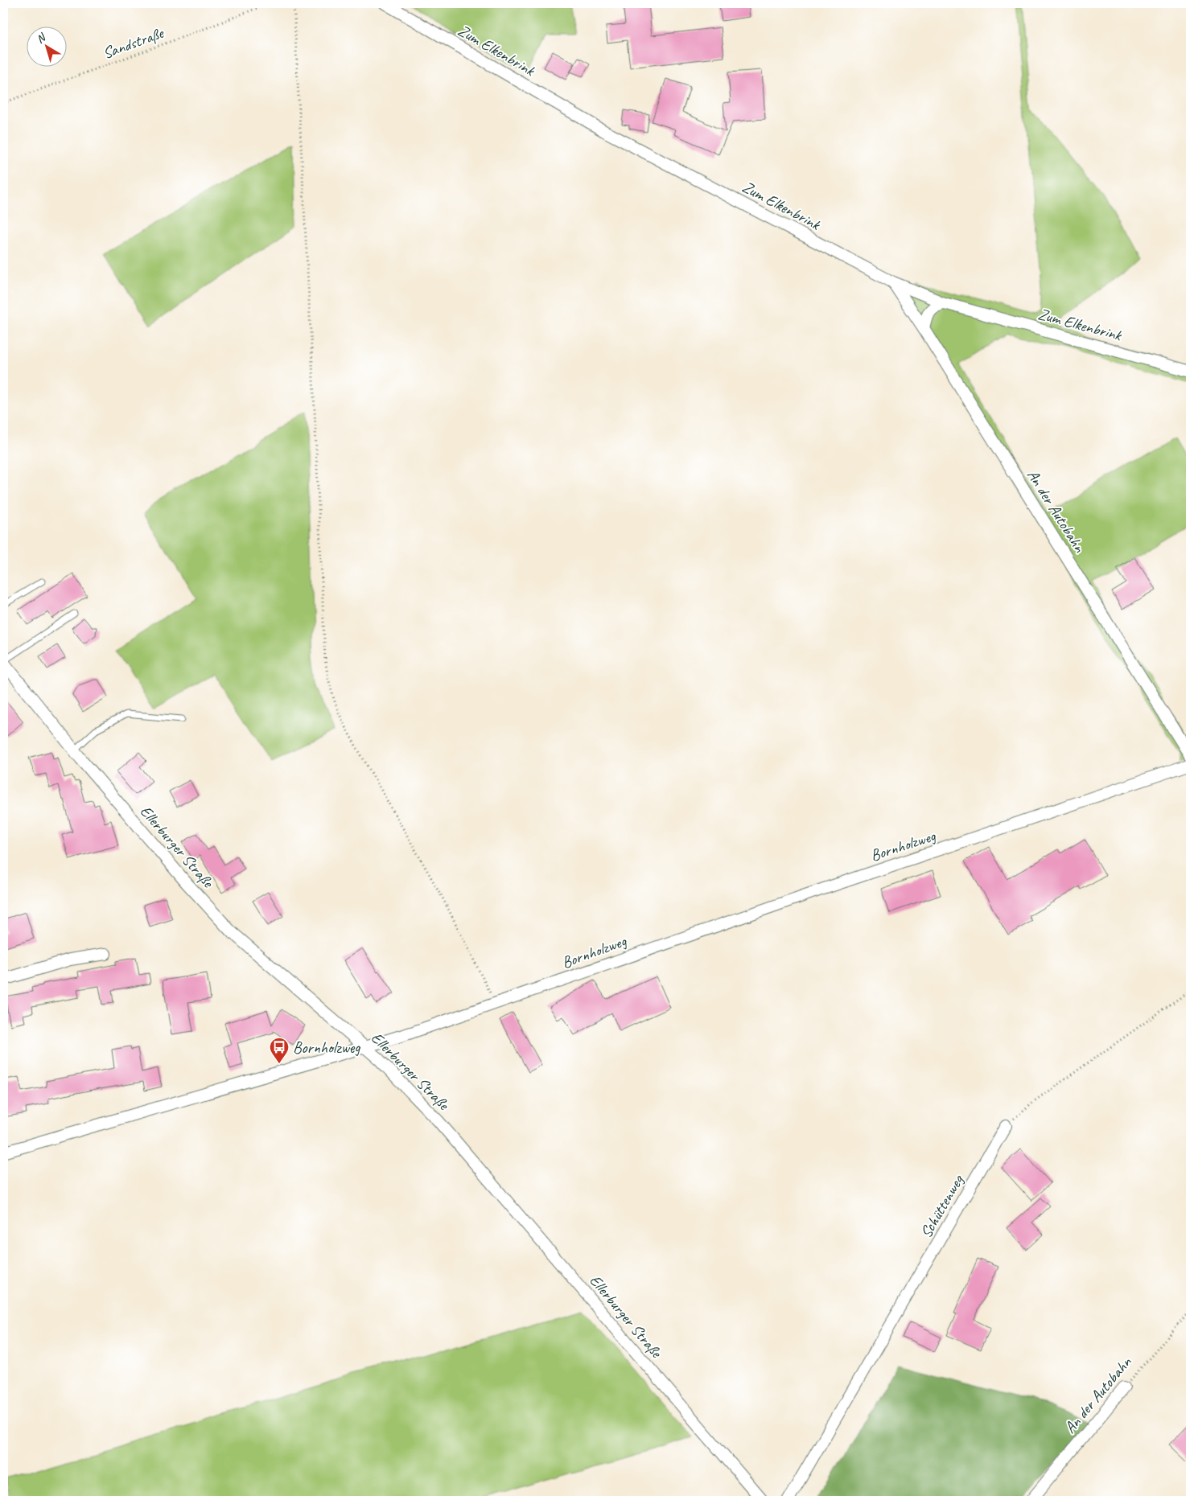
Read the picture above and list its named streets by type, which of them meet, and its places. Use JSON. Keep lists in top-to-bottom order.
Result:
{
  "streets": {
    "street": [
      "Zum Elkenbrink",
      "An der Autobahn",
      "Bornholzweg",
      "Ellerburger Straße",
      "Schüttenweg"
    ],
    "path": ["Sandstraße"]
  },
  "crossings": [
    ["Zum Elkenbrink", "An der Autobahn"],
    ["Bornholzweg", "Ellerburger Straße"]
  ],
  "places": {
    "bus stop": ["Bornholzweg"]
  },
  "north": "top left"
}
